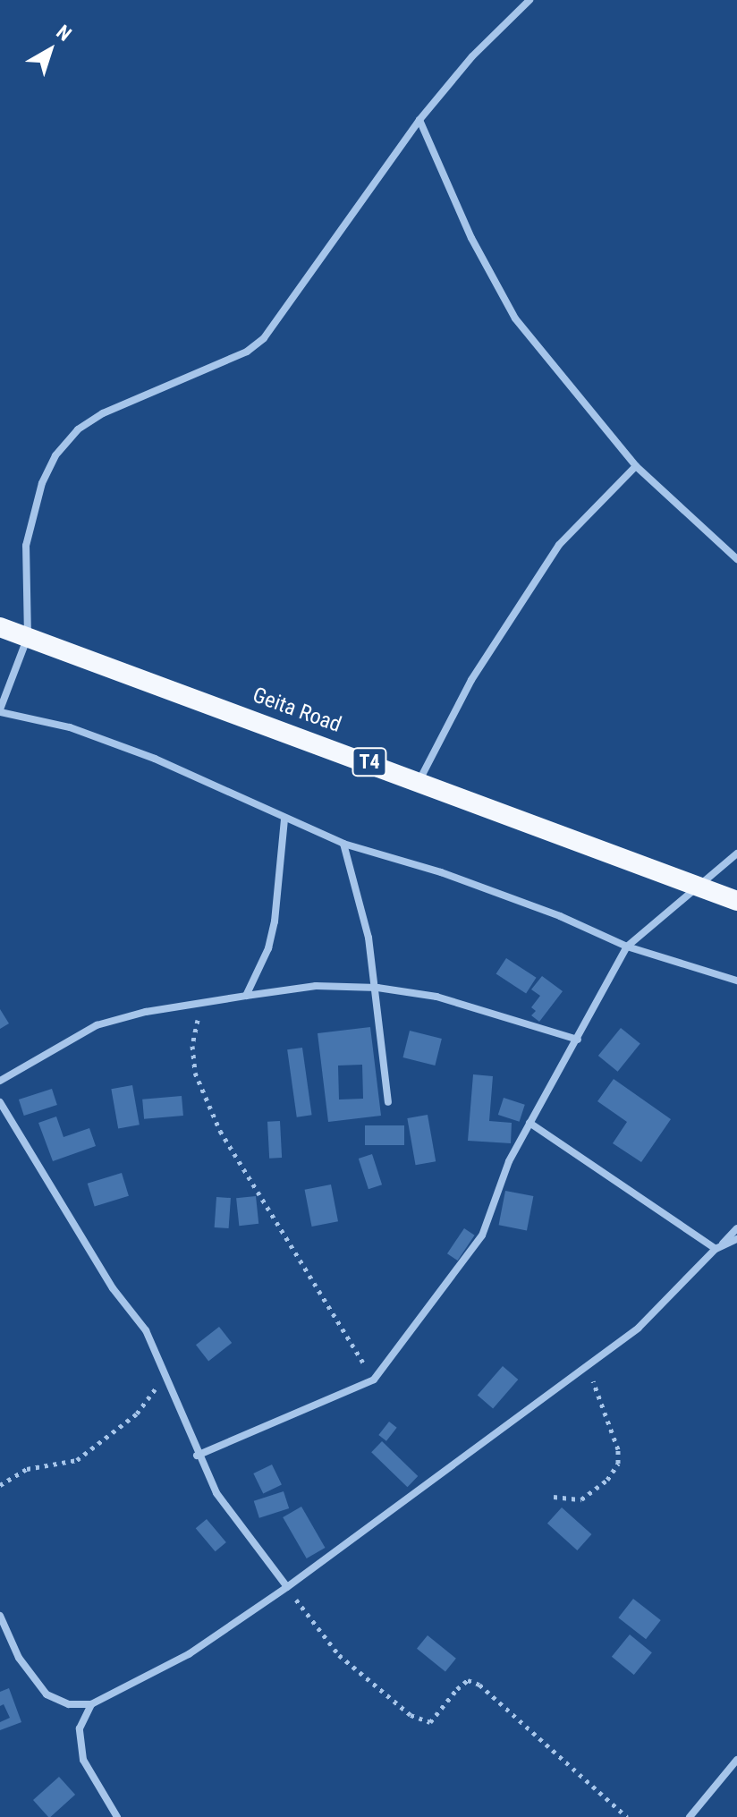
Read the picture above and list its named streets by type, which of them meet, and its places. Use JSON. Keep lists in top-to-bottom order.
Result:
{
  "streets": {
    "highway": ["Geita Road", "T4"]
  },
  "north": "top right"
}
